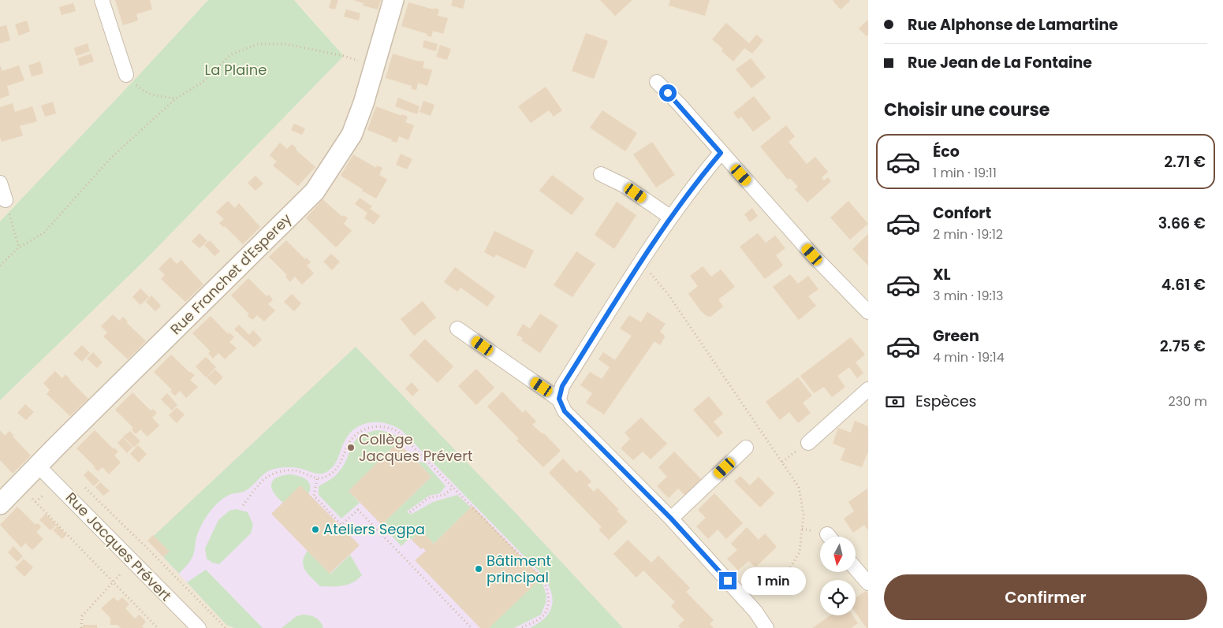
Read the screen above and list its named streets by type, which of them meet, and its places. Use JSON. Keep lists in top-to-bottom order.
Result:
{
  "streets": {
    "street": ["Rue Franchet d'Esperey", "Rue Jacques Prévert"]
  },
  "crossings": [
    ["Rue Franchet d'Esperey", "Rue Jacques Prévert"]
  ],
  "parks": ["La Plaine"],
  "places": ["Collège Jacques Prévert", "Ateliers Segpa", "Bâtiment principal"],
  "north": "bottom",
  "page": {
    "banner": ["Rue Alphonse de Lamartine", "Rue Jean de La Fontaine"],
    "heading": "Choisir une course",
    "list": [
      {
        "name": "Éco",
        "note": "1 min · 19:11",
        "value": "2.71 €"
      },
      {
        "name": "Confort",
        "note": "2 min · 19:12",
        "value": "3.66 €"
      },
      {
        "name": "XL",
        "note": "3 min · 19:13",
        "value": "4.61 €"
      },
      {
        "name": "Green",
        "note": "4 min · 19:14",
        "value": "2.75 €"
      }
    ],
    "pay": ["Espèces", "230 m"],
    "buttons": "Confirmer",
    "bubble": "1 min"
  }
}
